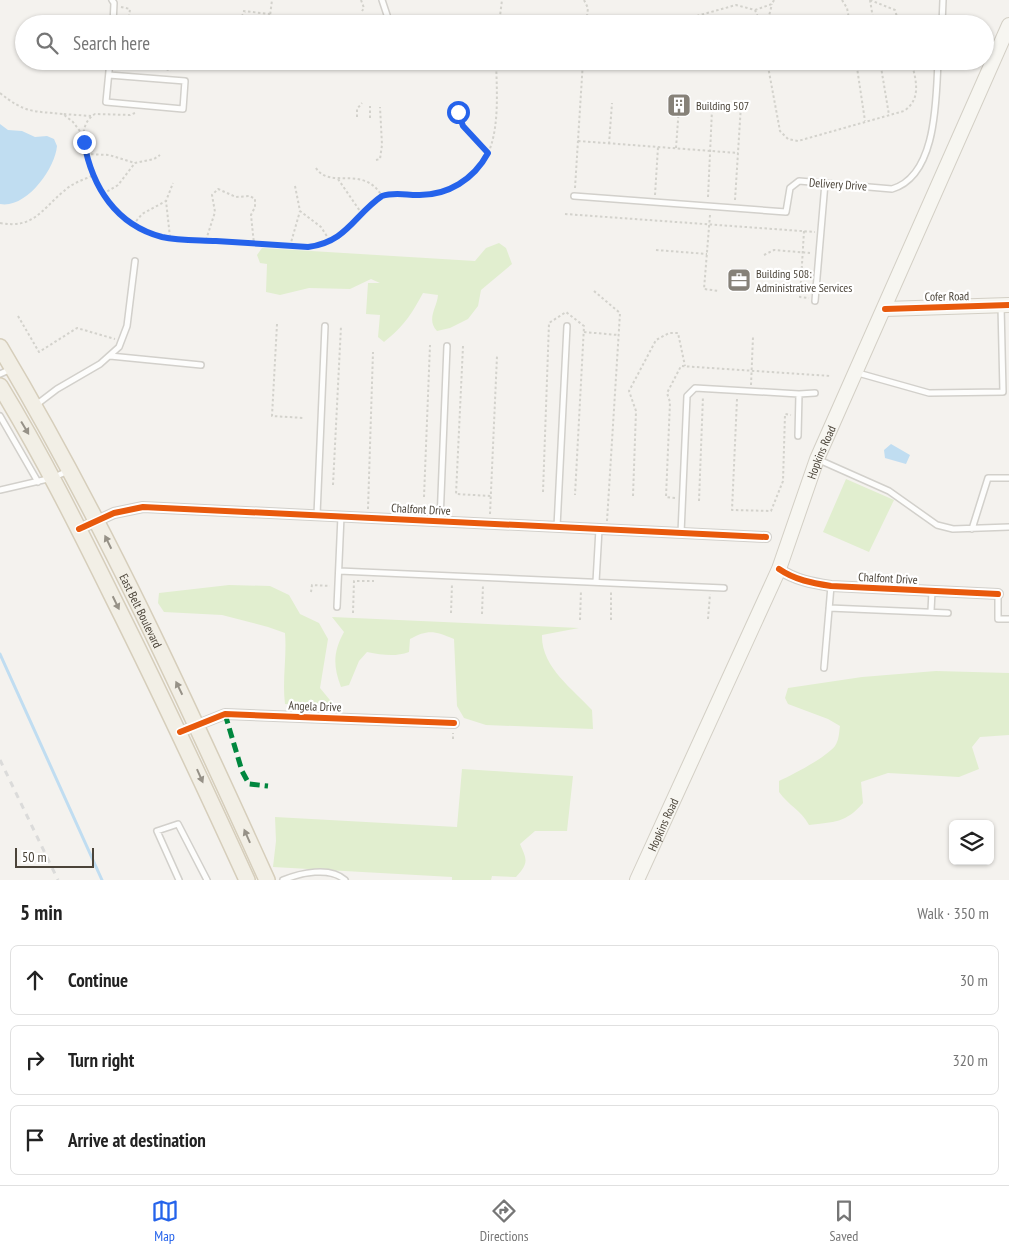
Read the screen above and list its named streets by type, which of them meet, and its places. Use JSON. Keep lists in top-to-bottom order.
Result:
{
  "streets": {
    "main road": ["Cofer Road", "Hopkins Road", "East Belt Boulevard"],
    "street": ["Chalfont Drive", "Angela Drive"],
    "lane": ["Delivery Drive"]
  },
  "crossings": [
    ["Cofer Road", "Hopkins Road"],
    ["Hopkins Road", "Chalfont Drive"],
    ["Chalfont Drive", "East Belt Boulevard"],
    ["East Belt Boulevard", "Angela Drive"]
  ],
  "places": {
    "building": ["Building 507"],
    "office": ["Building 508: Administrative Services"]
  },
  "scale_bar": "50 m",
  "page": {
    "search": "Search here",
    "scale": "50 m",
    "heading": ["5 min", "Walk · 350 m"],
    "list": [
      ["Continue", "30 m"],
      ["Turn right", "320 m"],
      "Arrive at destination"
    ],
    "nav": ["Map", "Directions", "Saved"]
  }
}
